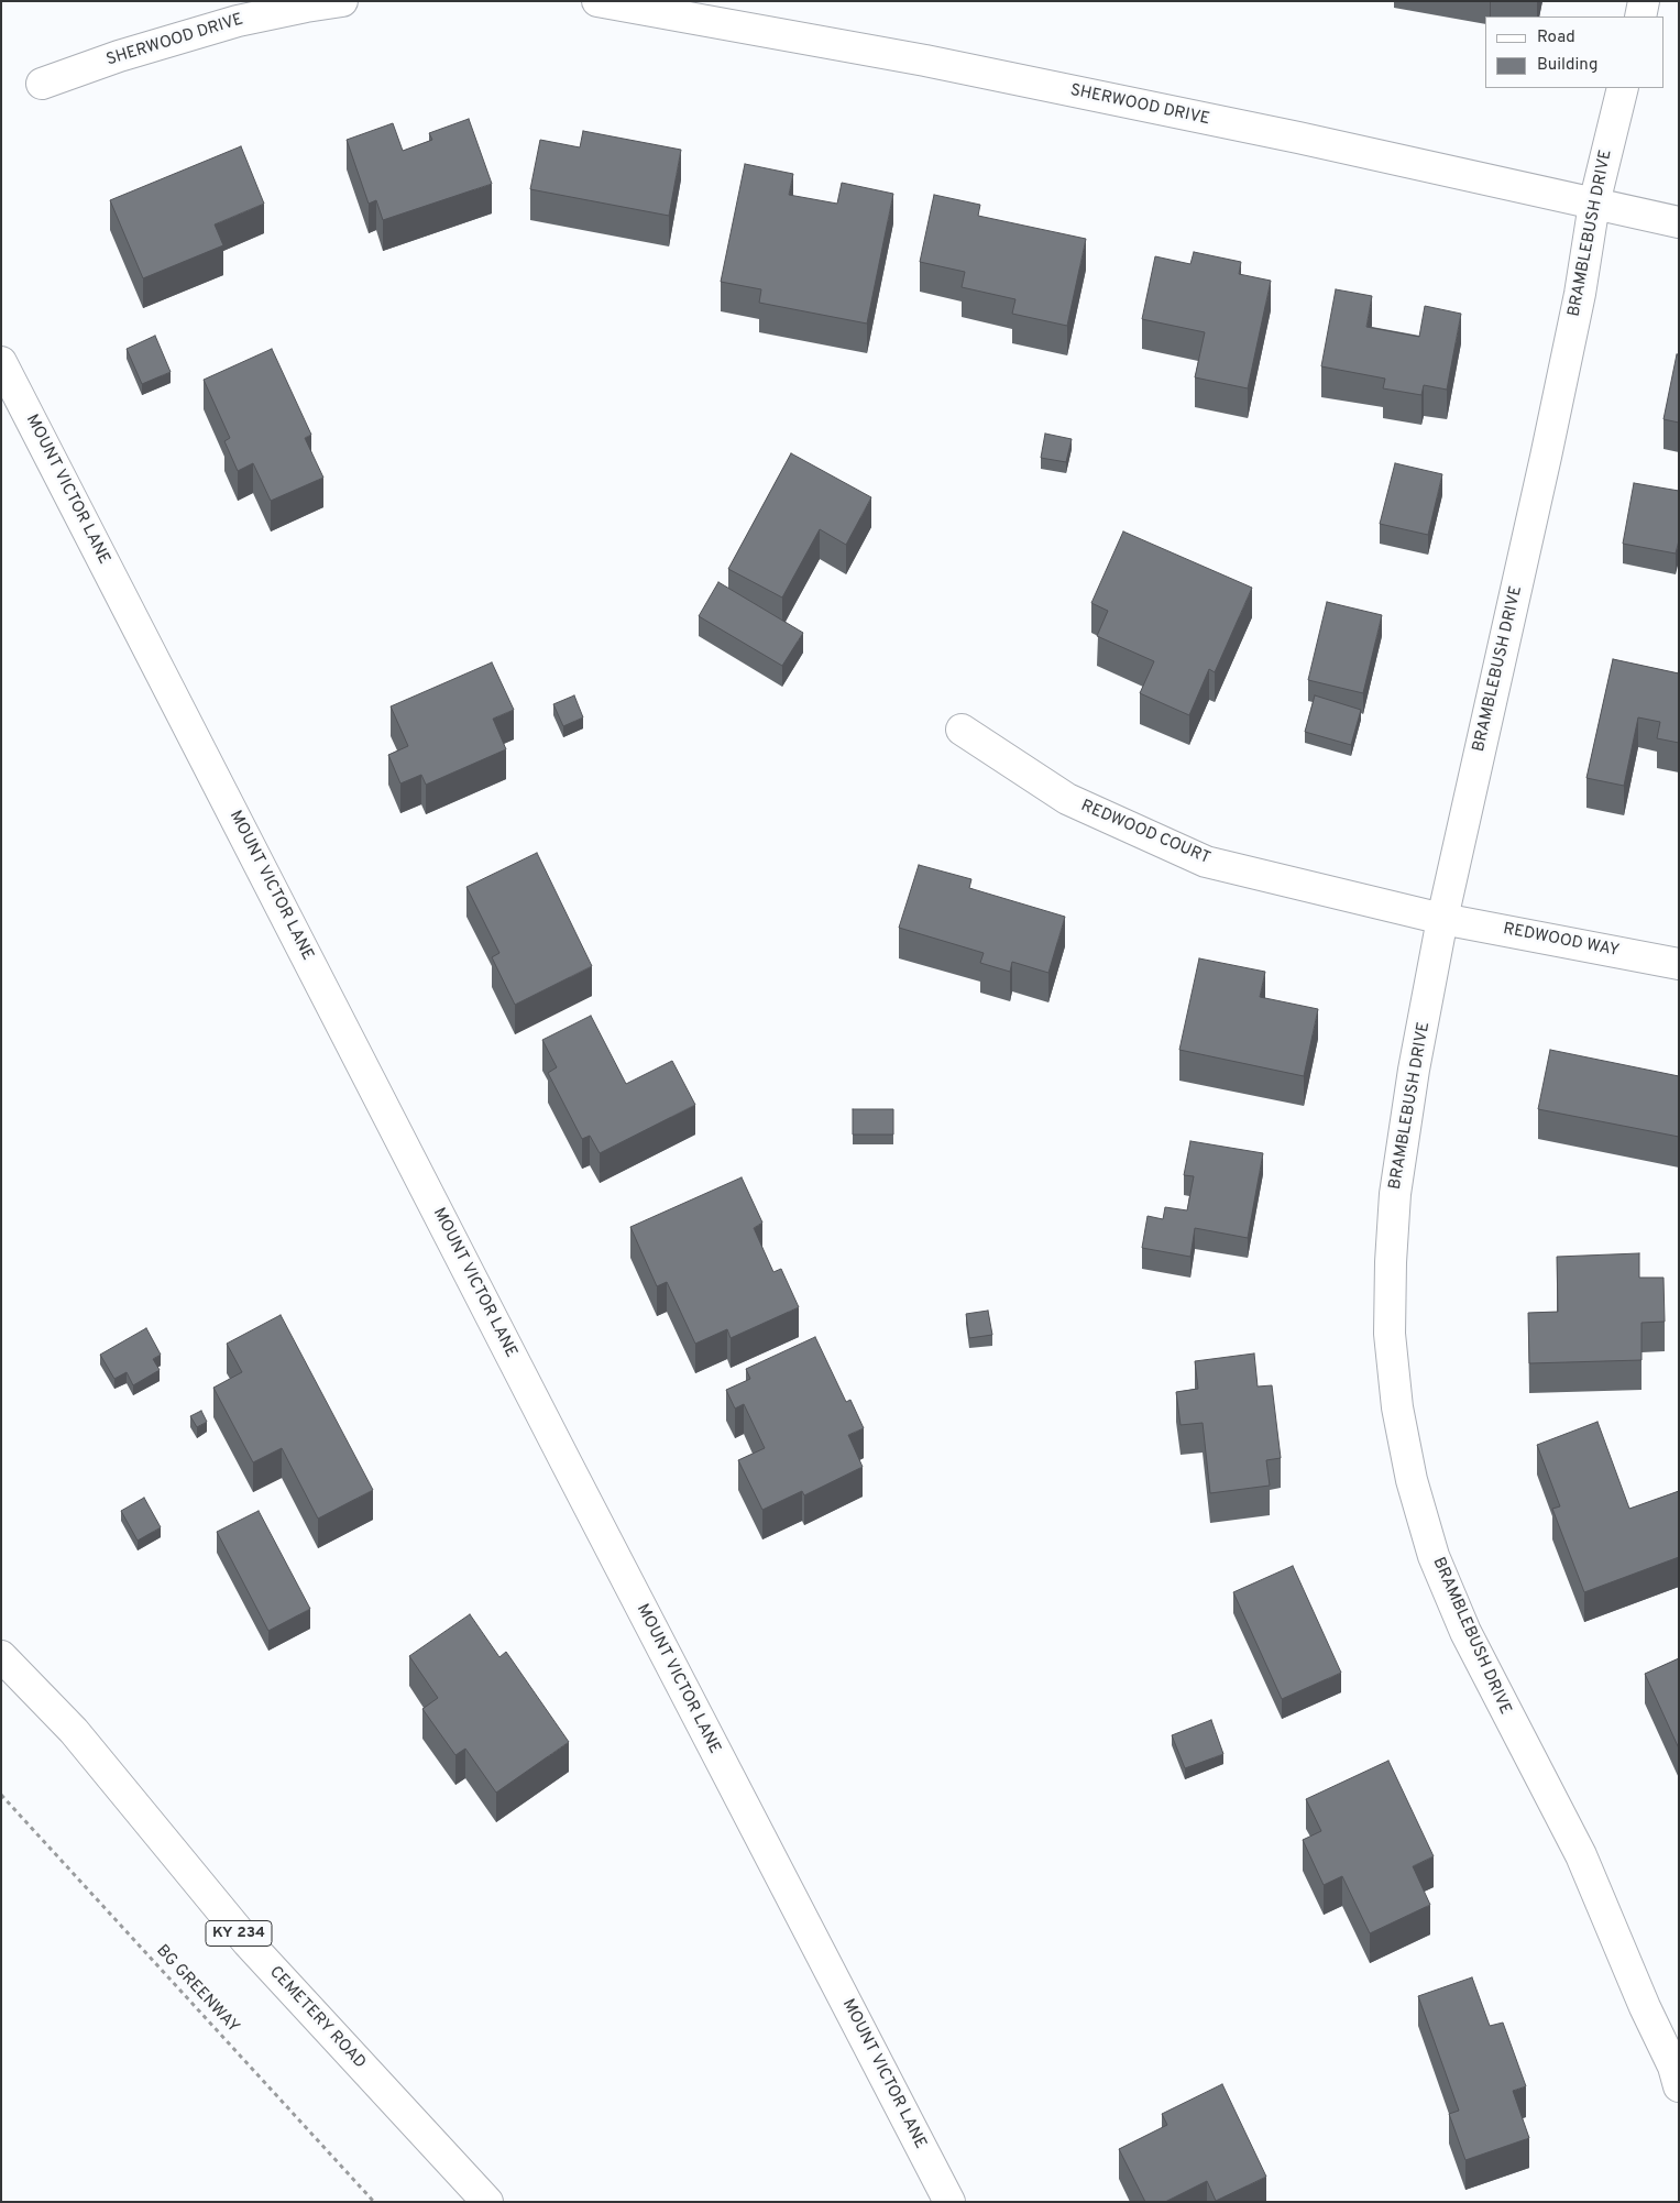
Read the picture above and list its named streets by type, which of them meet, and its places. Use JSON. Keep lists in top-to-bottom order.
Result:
{
  "streets": {
    "street": [
      "SHERWOOD DRIVE",
      "BRAMBLEBUSH DRIVE",
      "MOUNT VICTOR LANE",
      "REDWOOD COURT",
      "REDWOOD WAY",
      "KY 234",
      "CEMETERY ROAD"
    ],
    "path": ["BG GREENWAY"]
  },
  "crossings": [
    ["SHERWOOD DRIVE", "BRAMBLEBUSH DRIVE"],
    ["BRAMBLEBUSH DRIVE", "REDWOOD COURT"],
    ["BRAMBLEBUSH DRIVE", "REDWOOD WAY"],
    ["REDWOOD COURT", "REDWOOD WAY"]
  ],
  "legend": ["Road", "Building"]
}
